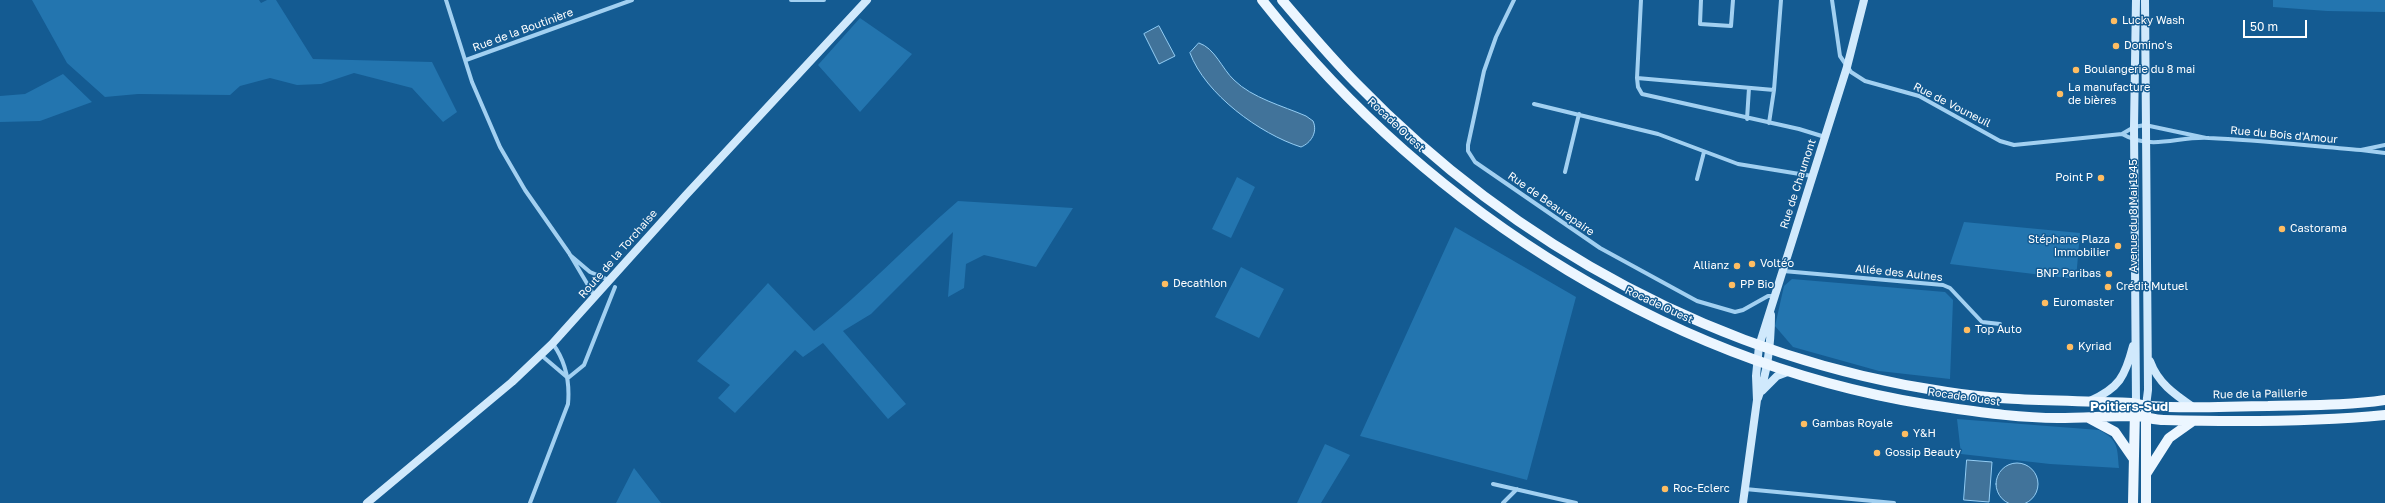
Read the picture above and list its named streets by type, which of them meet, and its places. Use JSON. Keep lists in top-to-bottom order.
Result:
{
  "streets": {
    "main road": [
      "Rocade Ouest",
      "Rue de Chaumont",
      "Avenue du 8 Mai 1945",
      "Route de la Torchaise",
      "Rue de la Paillerie"
    ],
    "street": [
      "Rue de la Boutinière",
      "Rue de Vouneuil",
      "Rue du Bois d'Amour",
      "Rue de Beaurepaire",
      "Allée des Aulnes"
    ]
  },
  "crossings": [
    ["Rue de Vouneuil", "Rue du Bois d'Amour"],
    ["Rue de Vouneuil", "Rue de Chaumont"],
    ["Rue de Vouneuil", "Avenue du 8 Mai 1945"],
    ["Rocade Ouest", "Rue de Chaumont"],
    ["Rocade Ouest", "Avenue du 8 Mai 1945"],
    ["Rocade Ouest", "Rue de la Paillerie"],
    ["Rue du Bois d'Amour", "Avenue du 8 Mai 1945"],
    ["Rue de Chaumont", "Rue de Beaurepaire"],
    ["Rue de Chaumont", "Allée des Aulnes"],
    ["Avenue du 8 Mai 1945", "Rue de la Paillerie"]
  ],
  "districts": ["Poitiers-Sud"],
  "places": [
    "Lucky Wash",
    "Domino's",
    "Boulangerie du 8 mai",
    "La manufacture de bières",
    "Point P",
    "Castorama",
    "Stéphane Plaza Immobilier",
    "Voltéo",
    "Allianz",
    "BNP Paribas",
    "Decathlon",
    "PP Bio",
    "Crédit Mutuel",
    "Euromaster",
    "Top Auto",
    "Kyriad",
    "Gambas Royale",
    "Y&H",
    "Gossip Beauty",
    "Roc-Eclerc"
  ],
  "scale_bar": "50 m"
}
